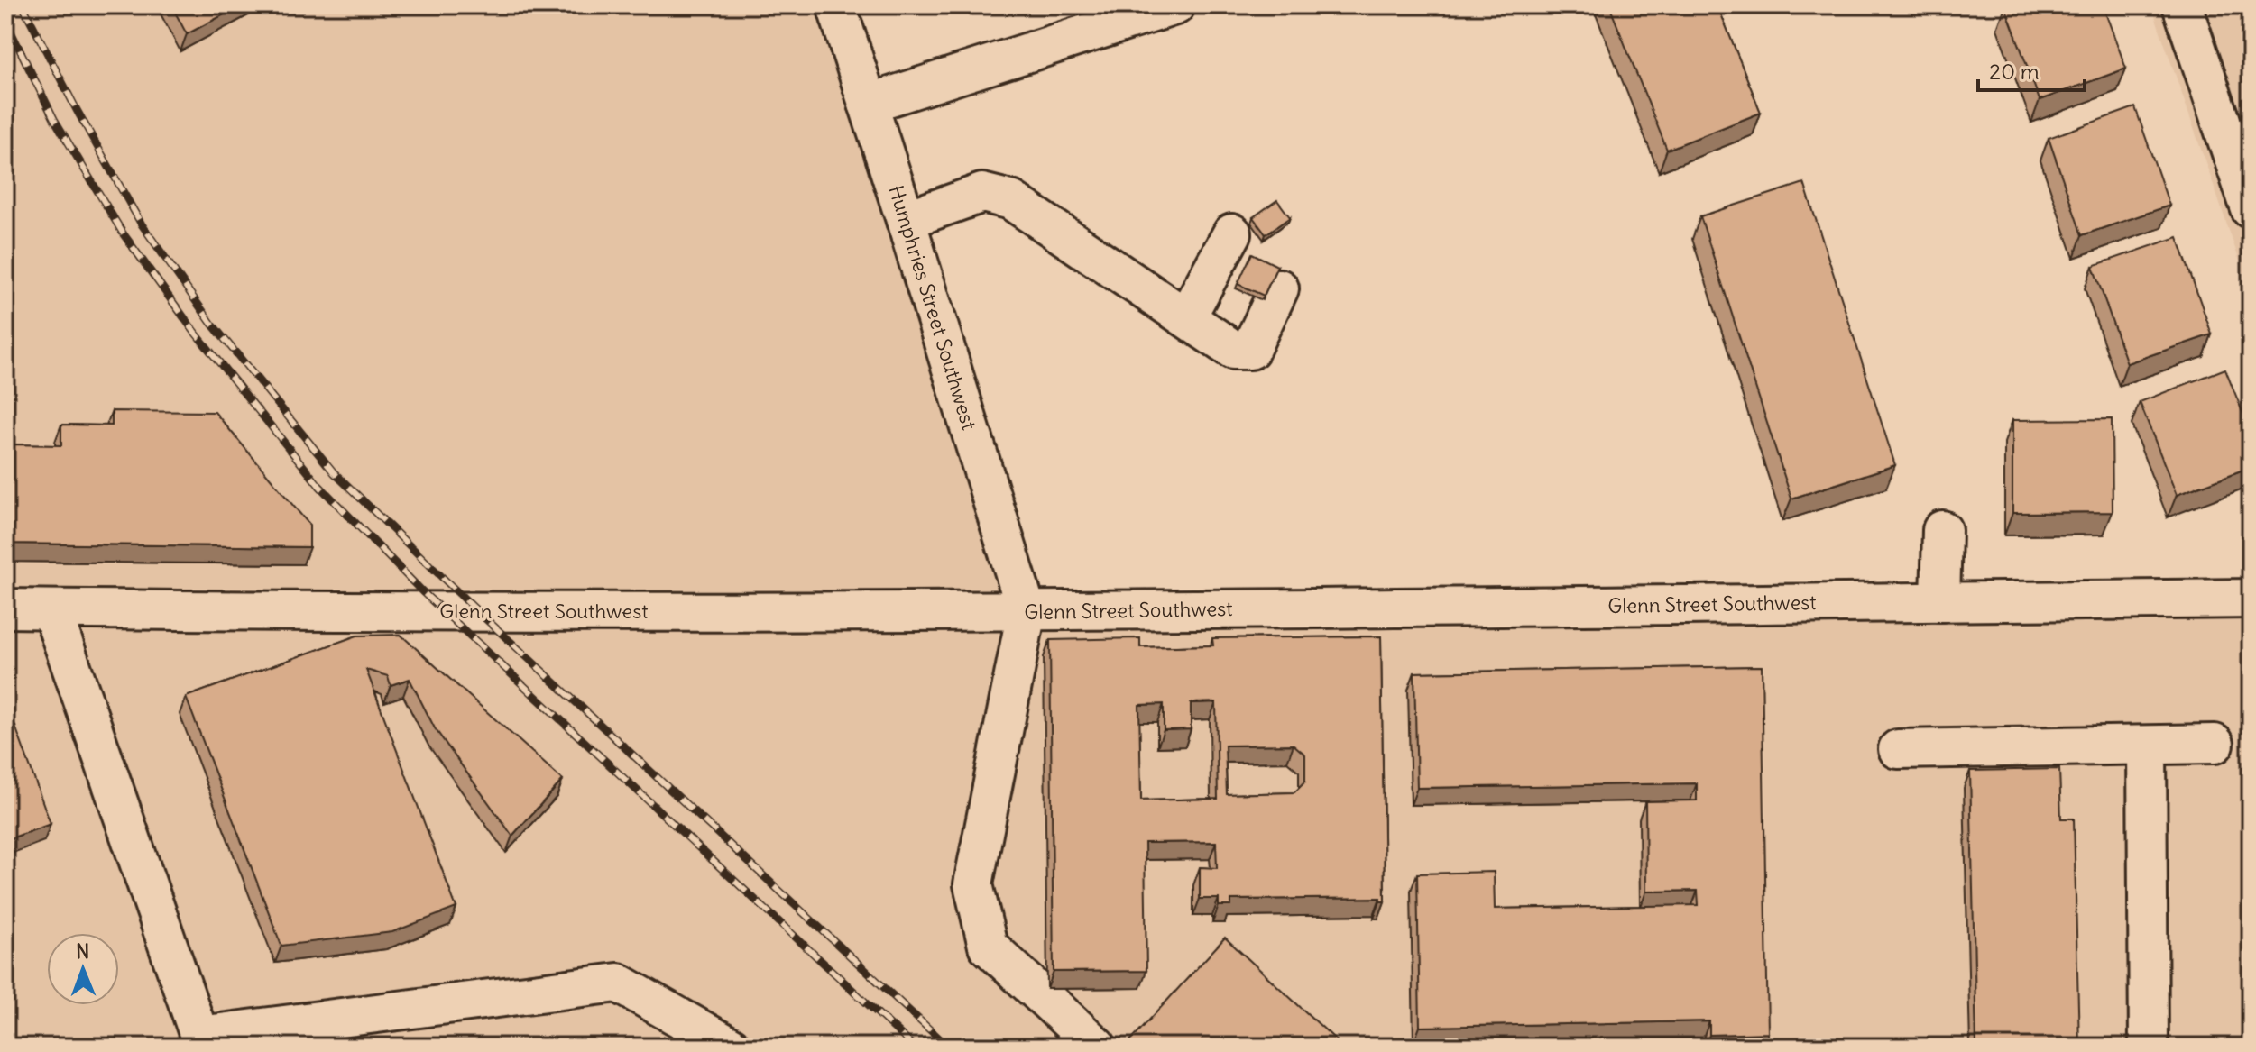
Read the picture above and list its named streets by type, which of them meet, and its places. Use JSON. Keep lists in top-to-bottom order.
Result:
{
  "streets": {
    "street": ["Humphries Street Southwest", "Glenn Street Southwest"]
  },
  "crossings": [
    ["Humphries Street Southwest", "Glenn Street Southwest"]
  ],
  "scale_bar": "20 m",
  "north": "top"
}
